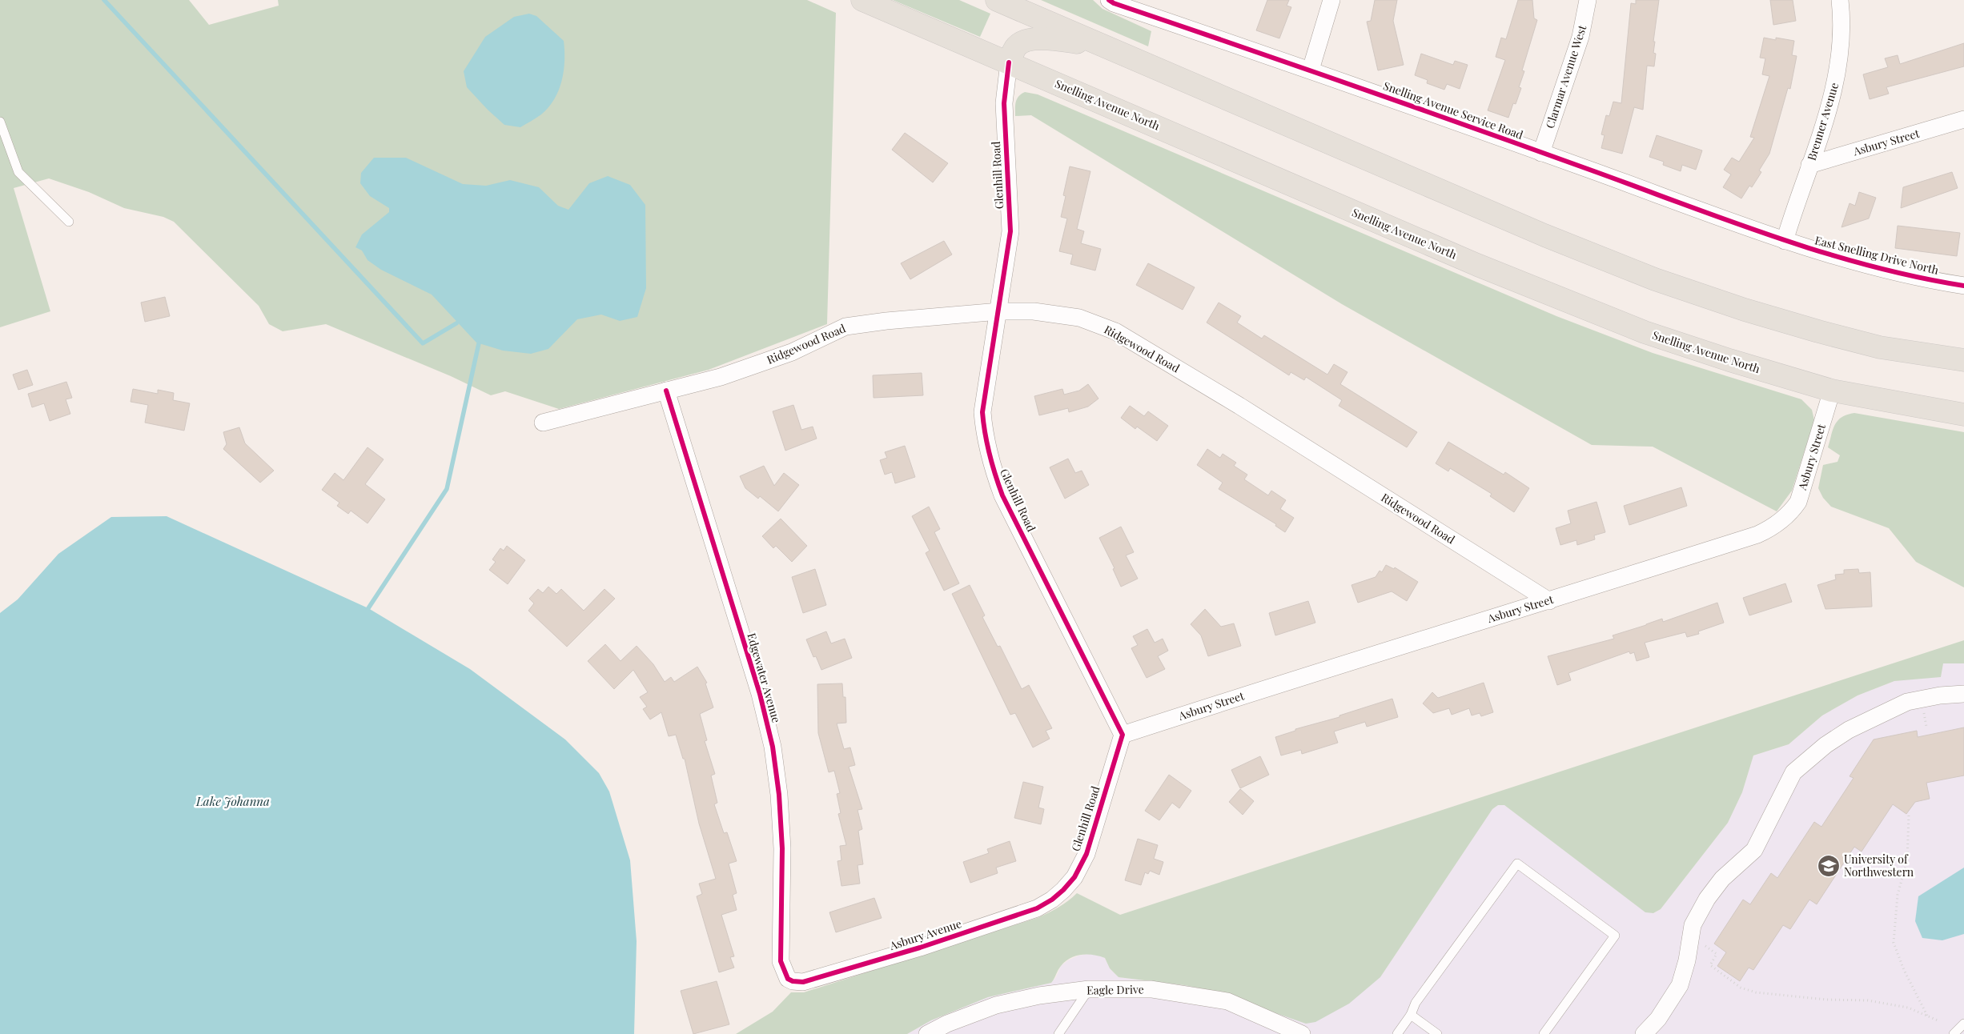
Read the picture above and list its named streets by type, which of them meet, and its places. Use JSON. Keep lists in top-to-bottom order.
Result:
{
  "streets": {
    "highway": ["Snelling Avenue North"],
    "street": [
      "Clarmar Avenue West",
      "Snelling Avenue Service Road",
      "Brenner Avenue",
      "Asbury Street",
      "Glenhill Road",
      "East Snelling Drive North",
      "Ridgewood Road",
      "Edgewater Avenue",
      "Asbury Avenue",
      "Eagle Drive"
    ]
  },
  "crossings": [
    ["Clarmar Avenue West", "Snelling Avenue Service Road"],
    ["Snelling Avenue North", "Asbury Street"],
    ["Snelling Avenue North", "Glenhill Road"],
    ["Snelling Avenue Service Road", "Brenner Avenue"],
    ["Snelling Avenue Service Road", "East Snelling Drive North"],
    ["Brenner Avenue", "Asbury Street"],
    ["Brenner Avenue", "East Snelling Drive North"],
    ["Asbury Street", "Glenhill Road"],
    ["Asbury Street", "Ridgewood Road"],
    ["Glenhill Road", "Ridgewood Road"],
    ["Glenhill Road", "Asbury Avenue"],
    ["Ridgewood Road", "Edgewater Avenue"],
    ["Edgewater Avenue", "Asbury Avenue"]
  ],
  "water": ["Lake Johanna"],
  "places": {
    "school or university": ["University of Northwestern"]
  }
}
